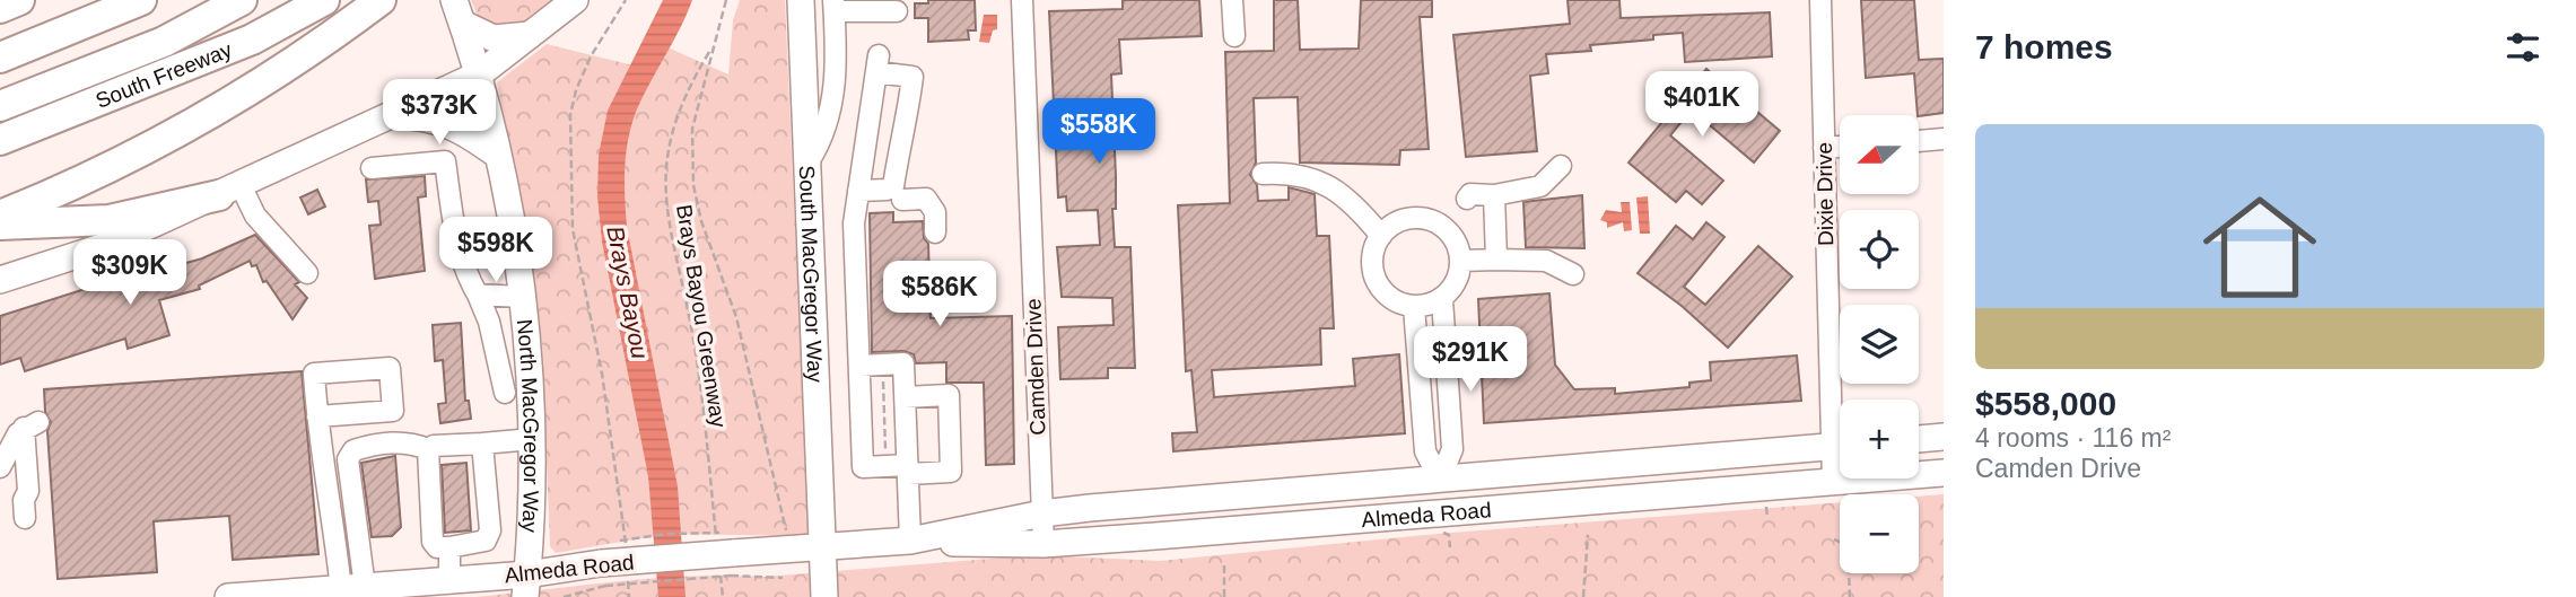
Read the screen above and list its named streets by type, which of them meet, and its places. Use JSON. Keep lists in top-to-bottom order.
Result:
{
  "streets": {
    "highway": ["South Freeway"],
    "main road": ["South MacGregor Way", "North MacGregor Way", "Almeda Road"],
    "street": ["Dixie Drive", "Camden Drive"],
    "path": ["Brays Bayou Greenway"]
  },
  "crossings": [
    ["Dixie Drive", "Almeda Road"],
    ["South MacGregor Way", "Almeda Road"],
    ["Brays Bayou Greenway", "Almeda Road"],
    ["Camden Drive", "Almeda Road"],
    ["North MacGregor Way", "Almeda Road"]
  ],
  "water": ["Brays Bayou"],
  "north": "left",
  "page": {
    "heading": "7 homes",
    "price": [
      "$401K",
      "$373K",
      "$558K",
      "$598K",
      "$309K",
      "$586K",
      "$291K"
    ],
    "list": [
      {
        "name": "$558,000",
        "note": "4 rooms · 116 m² · Camden Drive"
      }
    ],
    "map_buttons": ["+", "−"]
  }
}
